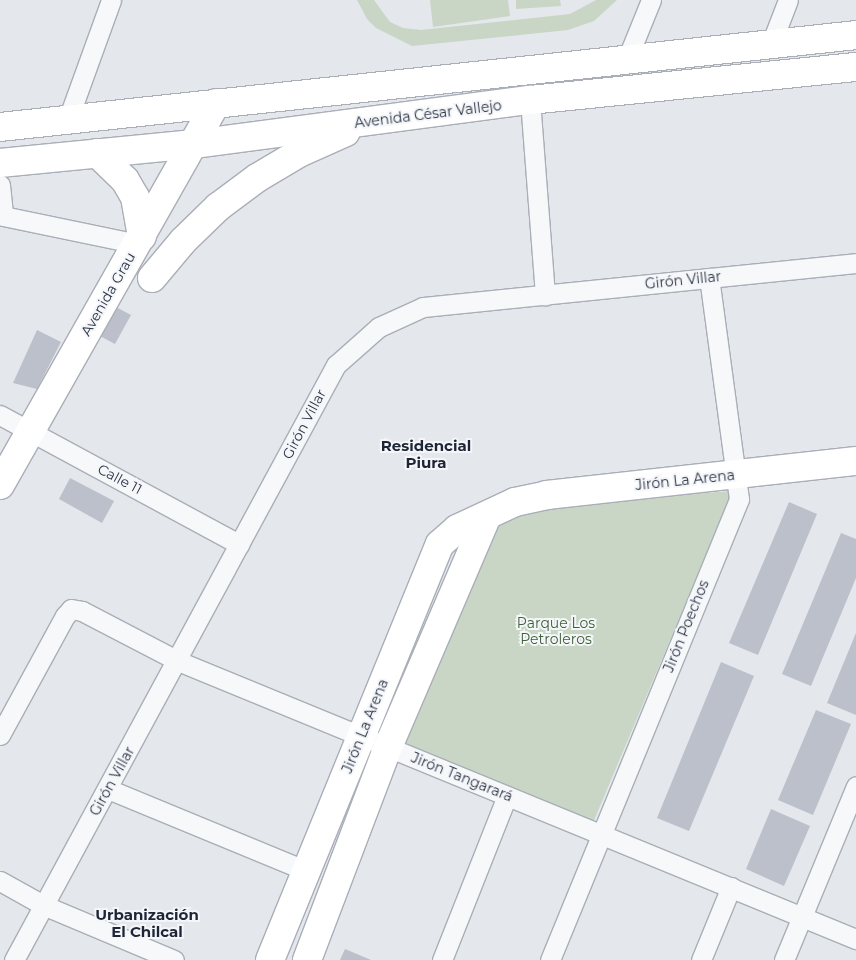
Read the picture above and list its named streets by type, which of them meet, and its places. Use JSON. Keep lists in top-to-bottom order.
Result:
{
  "streets": {
    "main road": ["Avenida César Vallejo", "Avenida Grau", "Jirón La Arena"],
    "street": [
      "Girón Villar",
      "Calle 11",
      "Jirón Poechos",
      "Jirón Tangarará"
    ]
  },
  "crossings": [
    ["Avenida César Vallejo", "Avenida Grau"],
    ["Girón Villar", "Calle 11"],
    ["Girón Villar", "Jirón Poechos"],
    ["Girón Villar", "Jirón Tangarará"],
    ["Avenida Grau", "Calle 11"],
    ["Jirón La Arena", "Jirón Poechos"],
    ["Jirón La Arena", "Jirón Tangarará"],
    ["Jirón Poechos", "Jirón Tangarará"]
  ],
  "districts": ["Residencial Piura", "Urbanización El Chilcal"],
  "parks": ["Parque Los Petroleros"]
}
